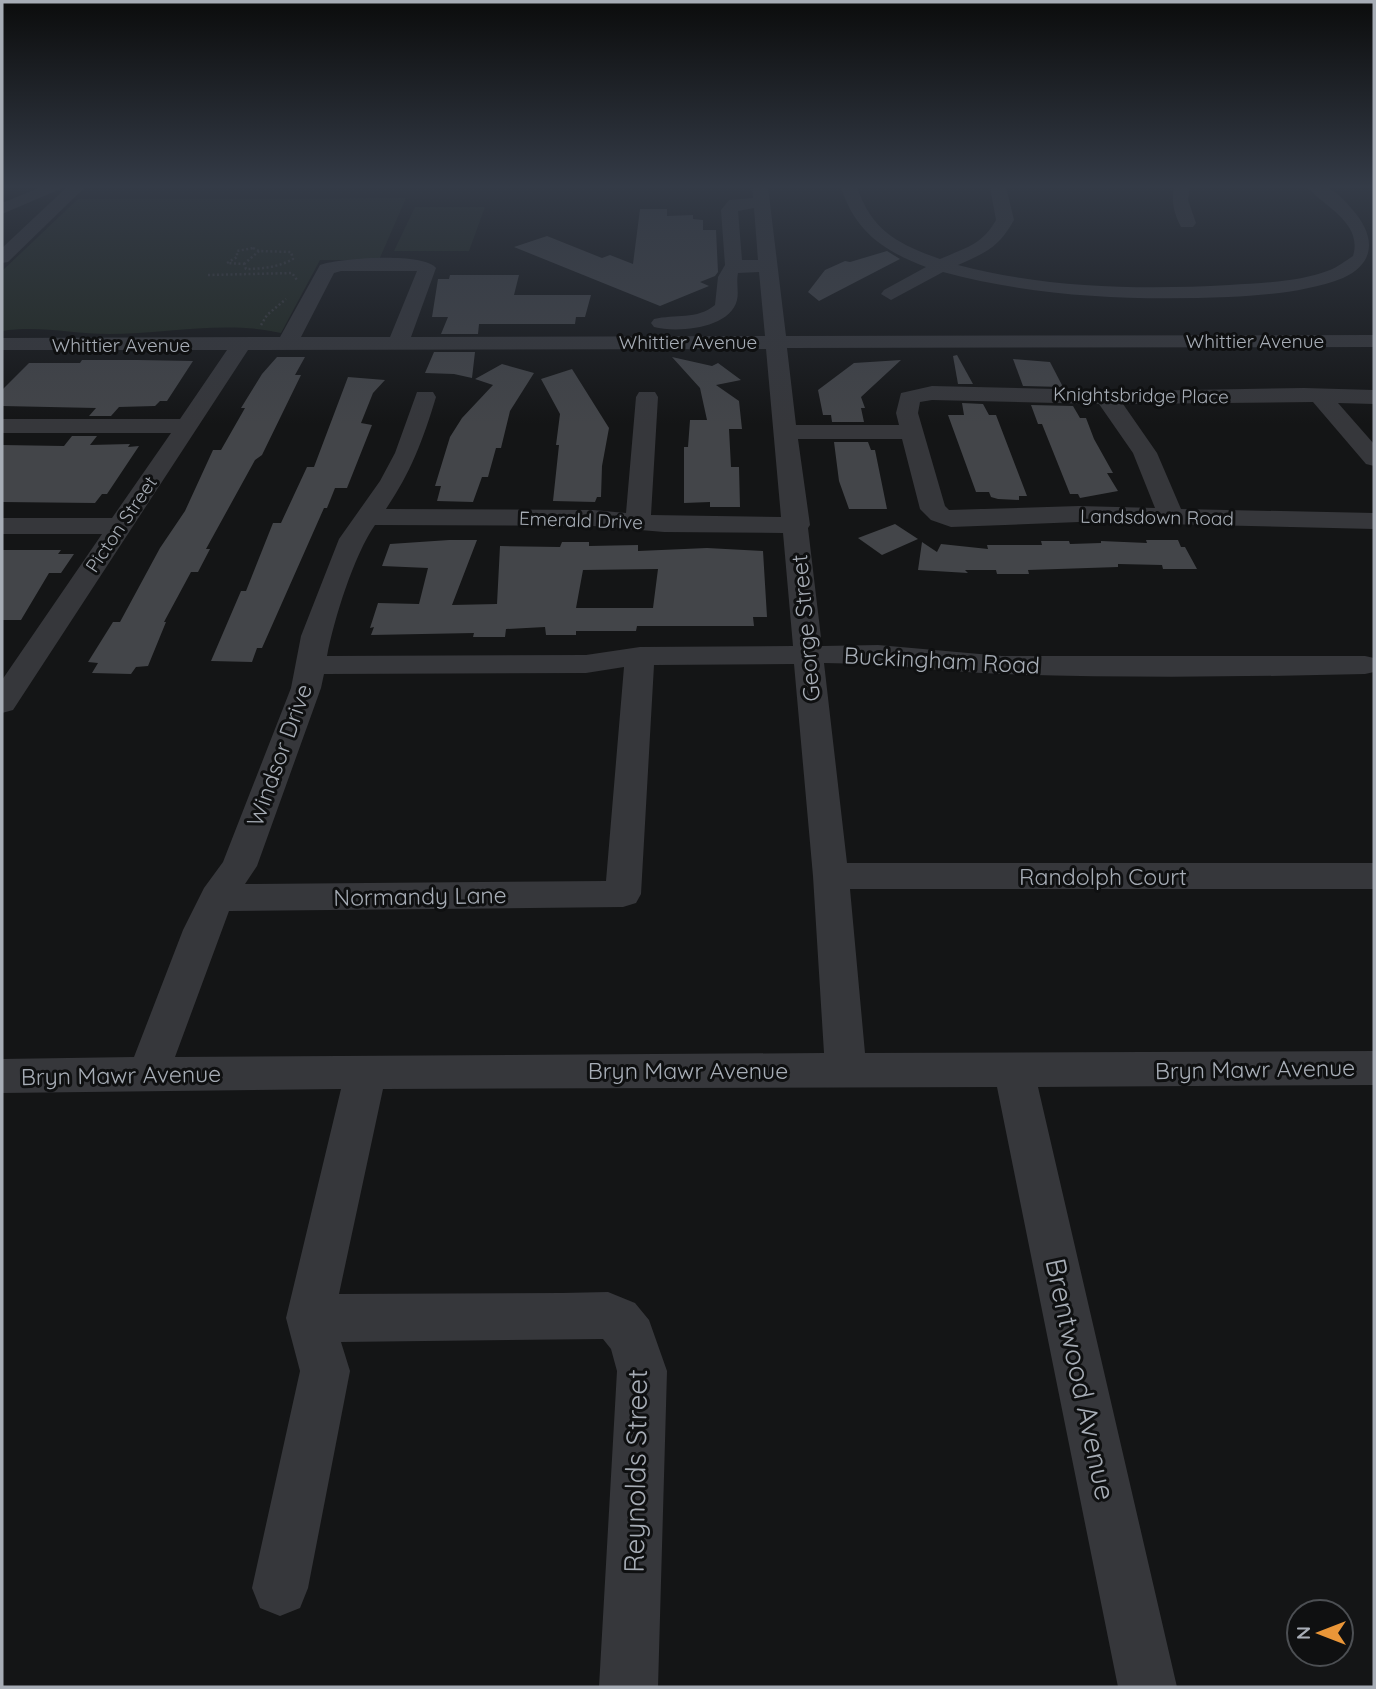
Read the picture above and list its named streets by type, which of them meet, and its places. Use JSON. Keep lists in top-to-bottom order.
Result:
{
  "streets": {
    "street": [
      "Whittier Avenue",
      "Knightsbridge Place",
      "Landsdown Road",
      "Emerald Drive",
      "Picton Street",
      "George Street",
      "Buckingham Road",
      "Windsor Drive",
      "Randolph Court",
      "Normandy Lane",
      "Bryn Mawr Avenue",
      "Brentwood Avenue",
      "Reynolds Street"
    ]
  },
  "crossings": [
    ["Whittier Avenue", "Picton Street"],
    ["Whittier Avenue", "George Street"],
    ["Knightsbridge Place", "Landsdown Road"],
    ["Emerald Drive", "George Street"],
    ["Emerald Drive", "Windsor Drive"],
    ["George Street", "Buckingham Road"],
    ["George Street", "Randolph Court"],
    ["George Street", "Bryn Mawr Avenue"],
    ["Buckingham Road", "Windsor Drive"],
    ["Buckingham Road", "Normandy Lane"],
    ["Windsor Drive", "Normandy Lane"],
    ["Windsor Drive", "Bryn Mawr Avenue"],
    ["Bryn Mawr Avenue", "Brentwood Avenue"]
  ],
  "north": "left"
}
